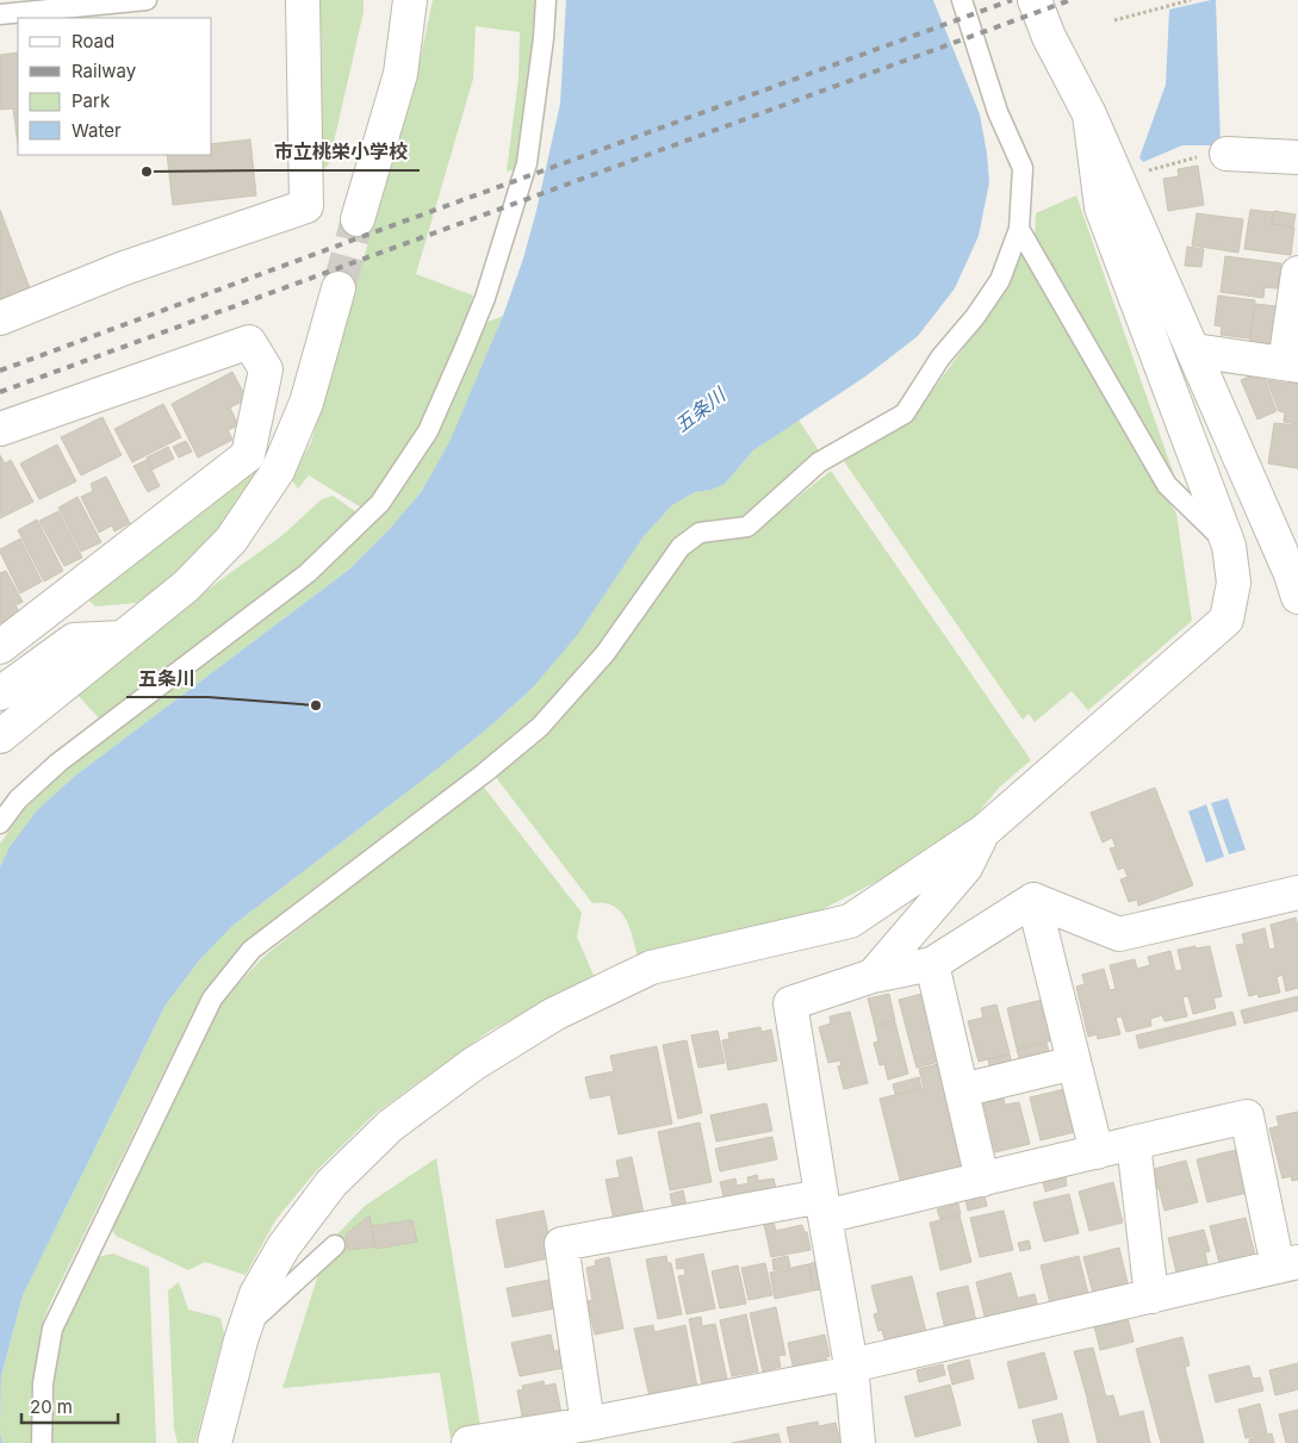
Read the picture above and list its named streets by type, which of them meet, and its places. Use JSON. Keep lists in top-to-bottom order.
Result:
{
  "water": ["五条川"],
  "places": ["市立桃栄小学校", "五条川"],
  "legend": [
    "Road",
    "Railway",
    "Park",
    "Water"
  ],
  "scale_bar": "20 m"
}
